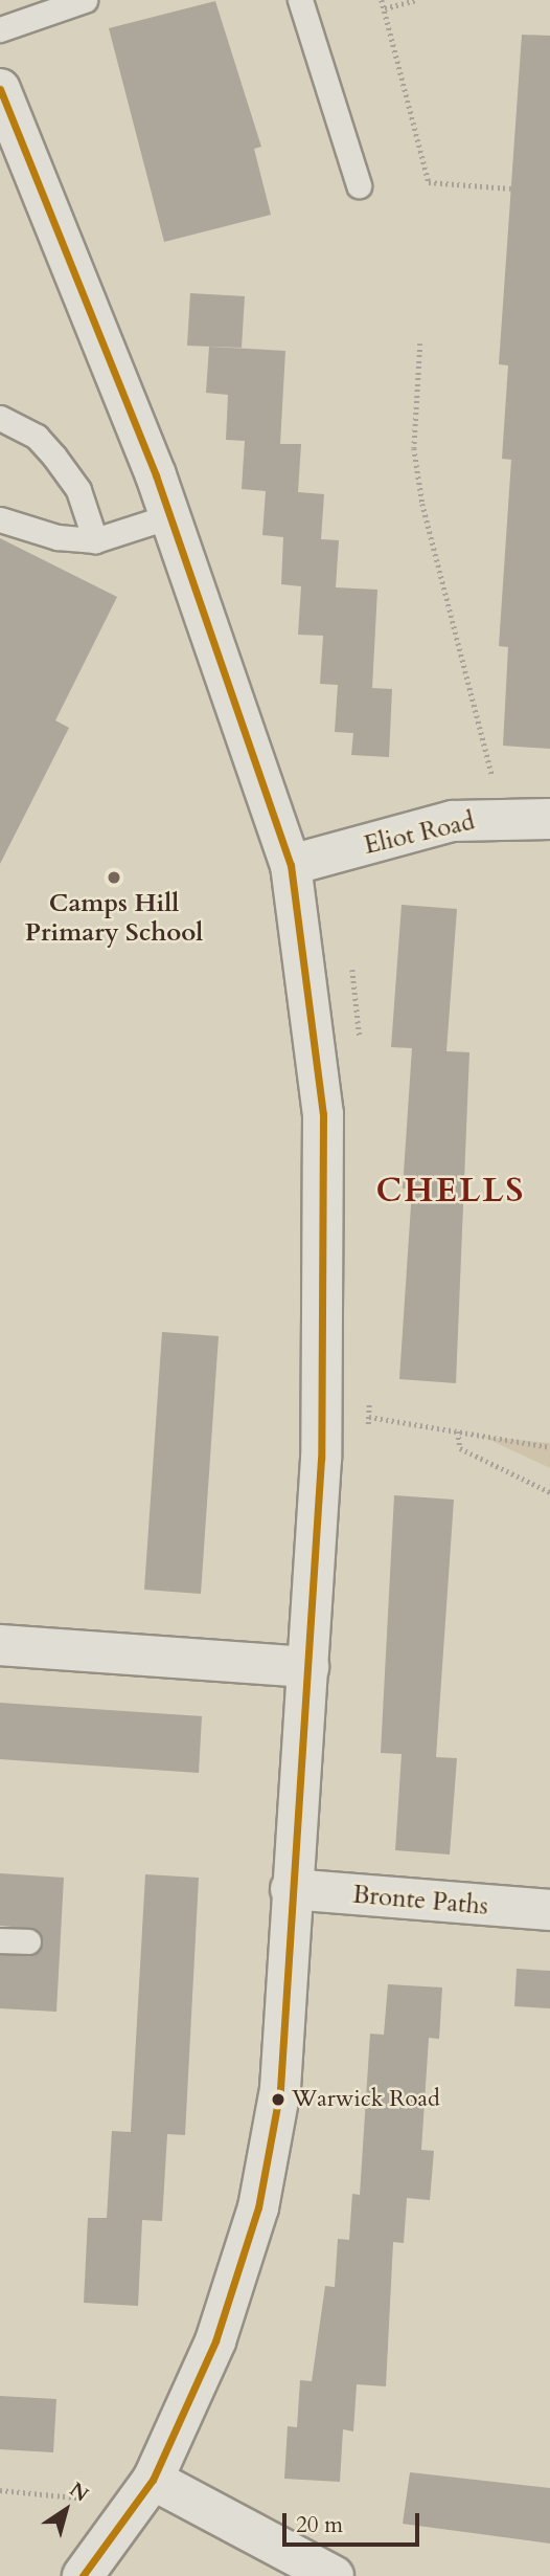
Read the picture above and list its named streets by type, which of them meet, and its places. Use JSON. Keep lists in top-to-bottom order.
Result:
{
  "streets": {
    "street": ["Eliot Road", "Bronte Paths"]
  },
  "districts": ["CHELLS"],
  "places": ["Camps Hill Primary School", "Warwick Road"],
  "scale_bar": "20 m",
  "north": "top right"
}
